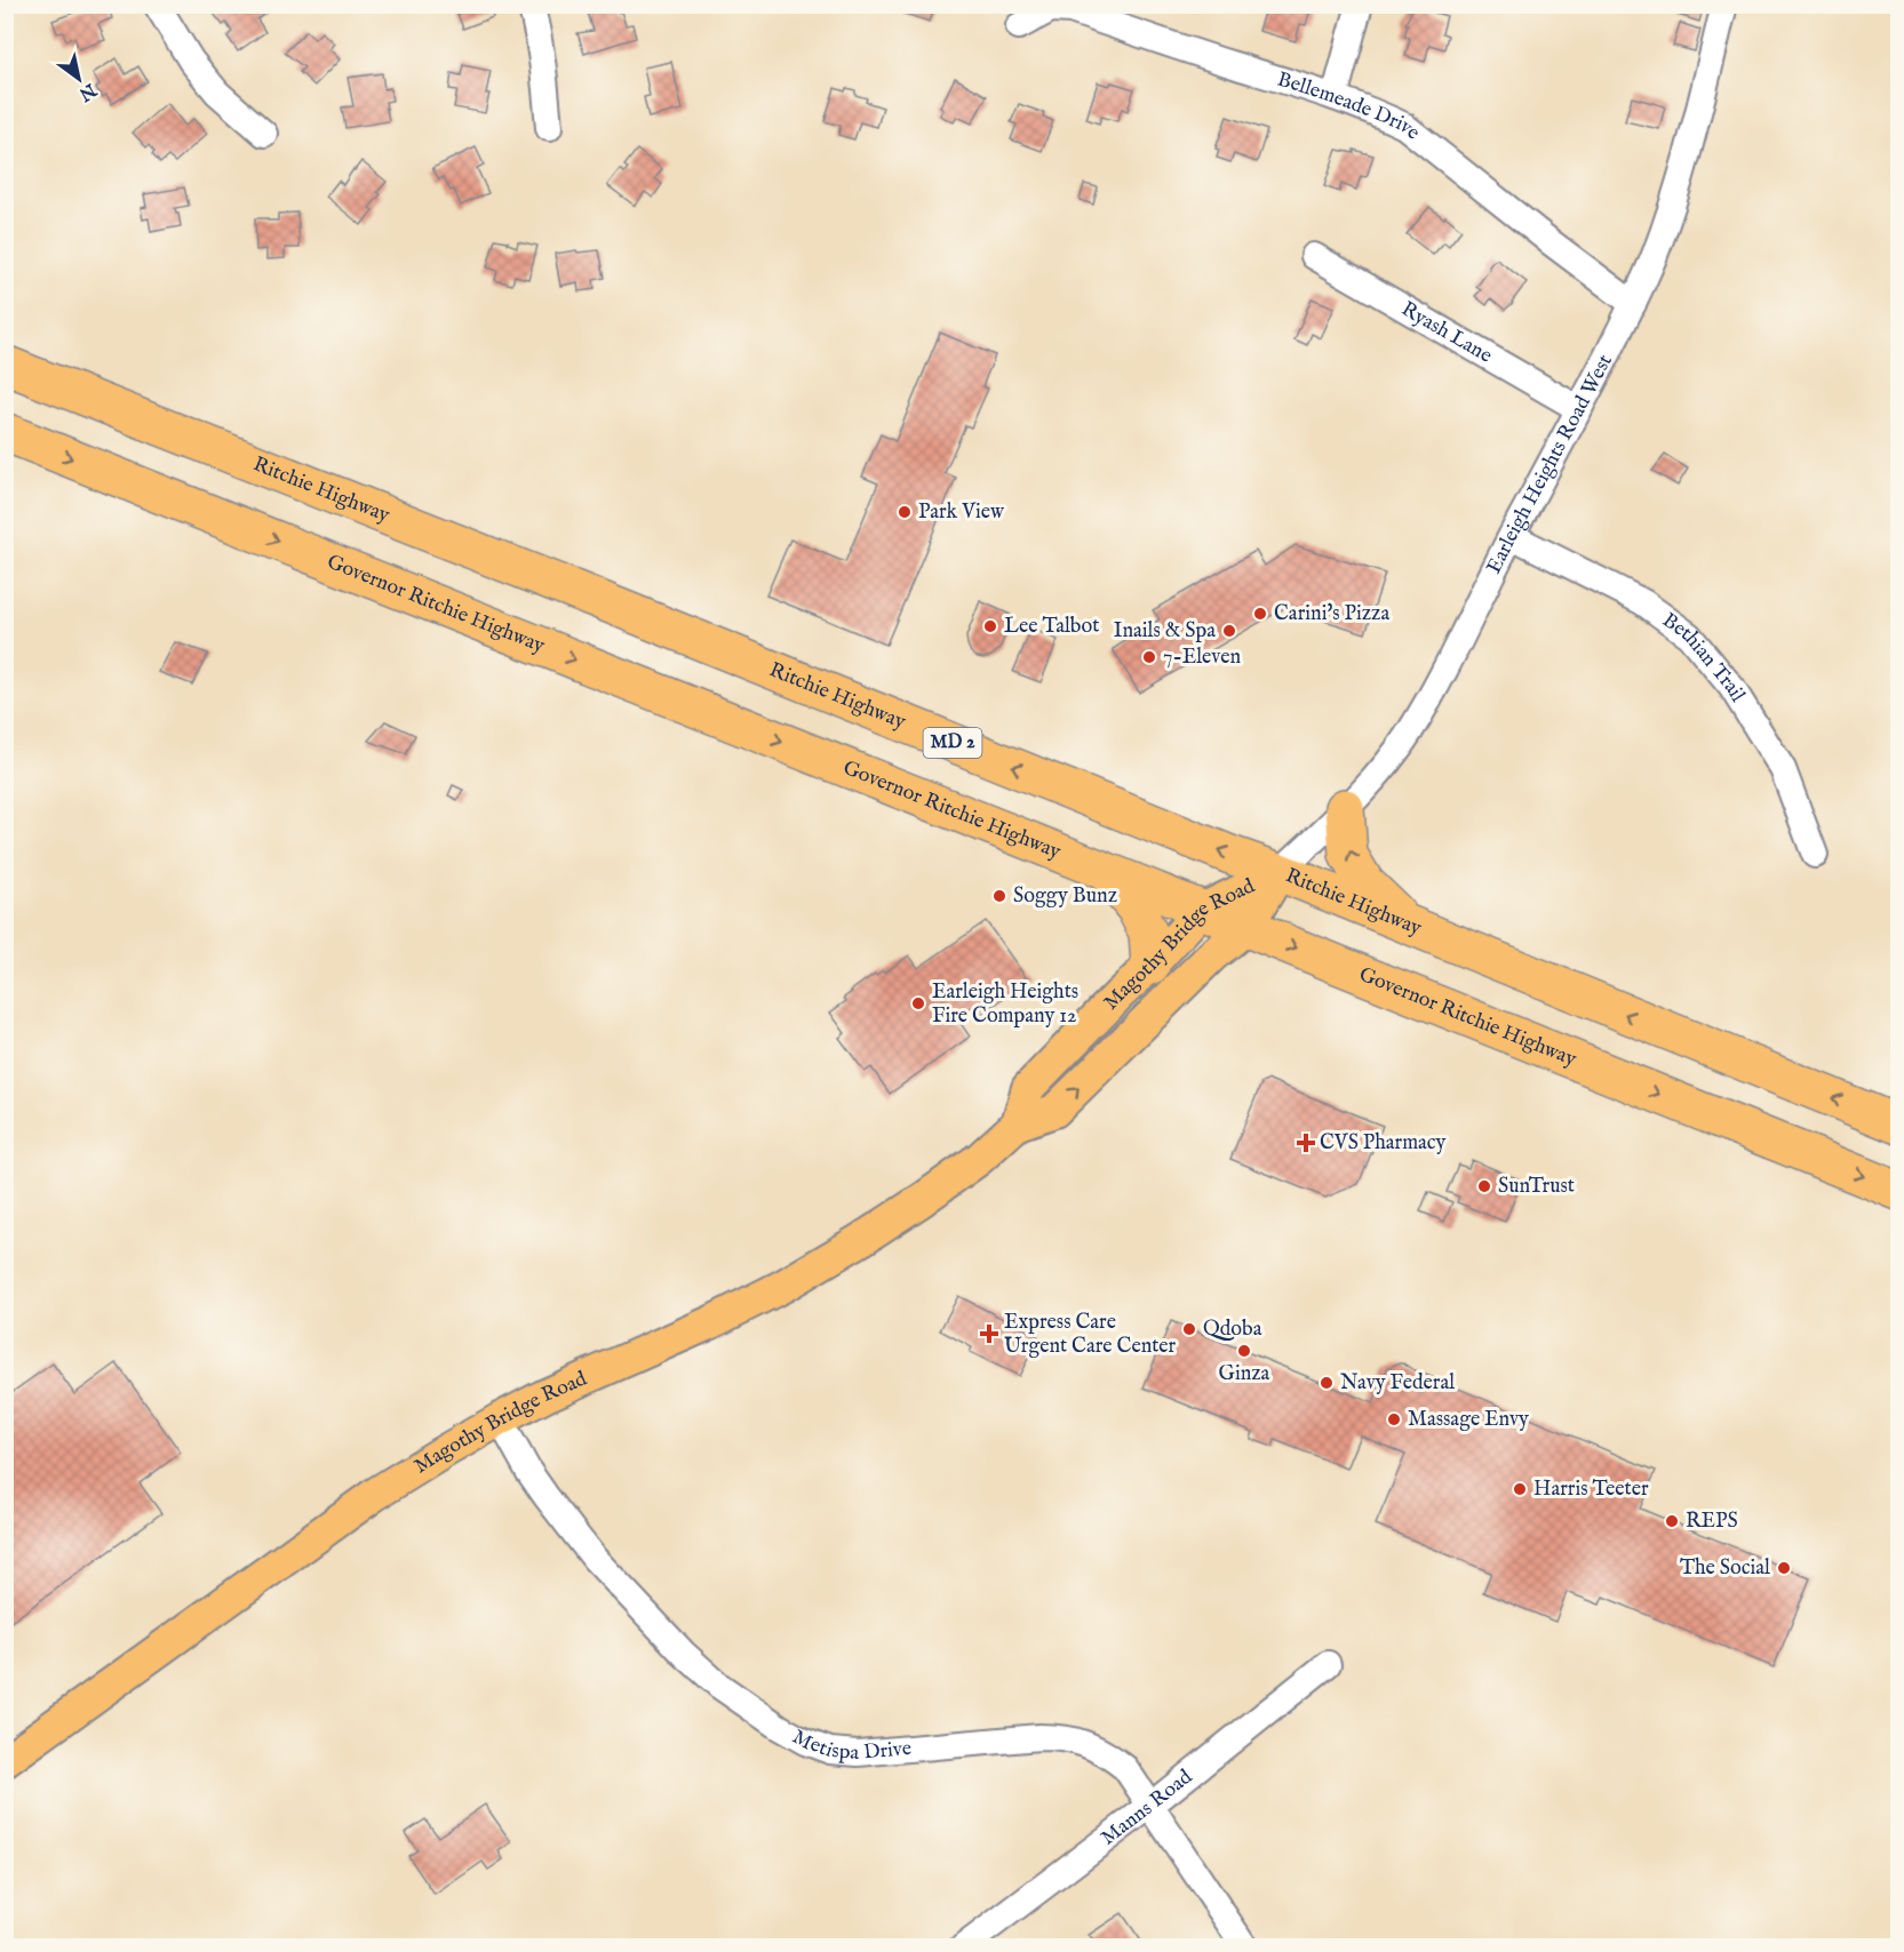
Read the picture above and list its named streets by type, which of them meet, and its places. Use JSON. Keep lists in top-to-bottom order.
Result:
{
  "streets": {
    "highway": ["Ritchie Highway", "Governor Ritchie Highway", "MD 2"],
    "main road": ["Magothy Bridge Road"],
    "street": [
      "Bellemeade Drive",
      "Ryash Lane",
      "Earleigh Heights Road West",
      "Bethian Trail",
      "Metispa Drive",
      "Manns Road"
    ]
  },
  "crossings": [
    ["Bellemeade Drive", "Earleigh Heights Road West"],
    ["Ryash Lane", "Earleigh Heights Road West"],
    ["Earleigh Heights Road West", "Ritchie Highway"],
    ["Earleigh Heights Road West", "Bethian Trail"],
    ["Earleigh Heights Road West", "Magothy Bridge Road"],
    ["Ritchie Highway", "Magothy Bridge Road"],
    ["Governor Ritchie Highway", "Magothy Bridge Road"],
    ["Magothy Bridge Road", "Metispa Drive"],
    ["Metispa Drive", "Manns Road"]
  ],
  "one_way": ["Ritchie Highway", "Governor Ritchie Highway"],
  "places": {
    "other": [
      "Park View",
      "Carini's Pizza",
      "Lee Talbot",
      "Inails & Spa",
      "7-Eleven",
      "Soggy Bunz",
      "Earleigh Heights Fire Company 12",
      "SunTrust",
      "Qdoba",
      "Ginza",
      "Navy Federal",
      "Massage Envy",
      "Harris Teeter",
      "REPS",
      "The Social"
    ],
    "health": ["CVS Pharmacy", "Express Care Urgent Care Center"]
  },
  "north": "bottom right"
}
